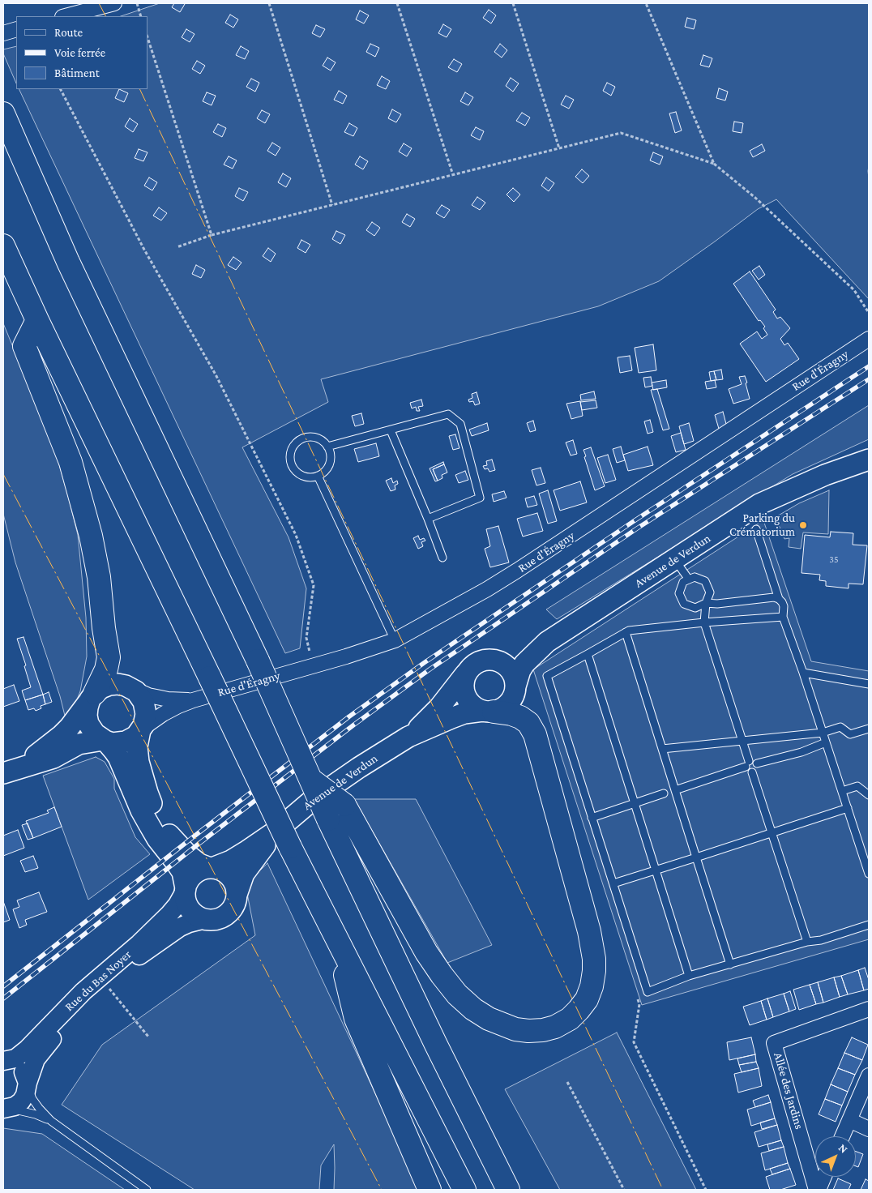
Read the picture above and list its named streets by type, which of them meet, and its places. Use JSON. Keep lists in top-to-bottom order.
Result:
{
  "streets": {
    "main road": ["Avenue de Verdun"],
    "street": ["Rue d'Éragny", "Rue du Bas Noyer", "Allée des Jardins"]
  },
  "crossings": [
    ["Avenue de Verdun", "Rue du Bas Noyer"]
  ],
  "places": ["Parking du Crématorium"],
  "house_numbers": ["35"],
  "legend": ["Route", "Voie ferrée", "Bâtiment"],
  "north": "top right"
}
